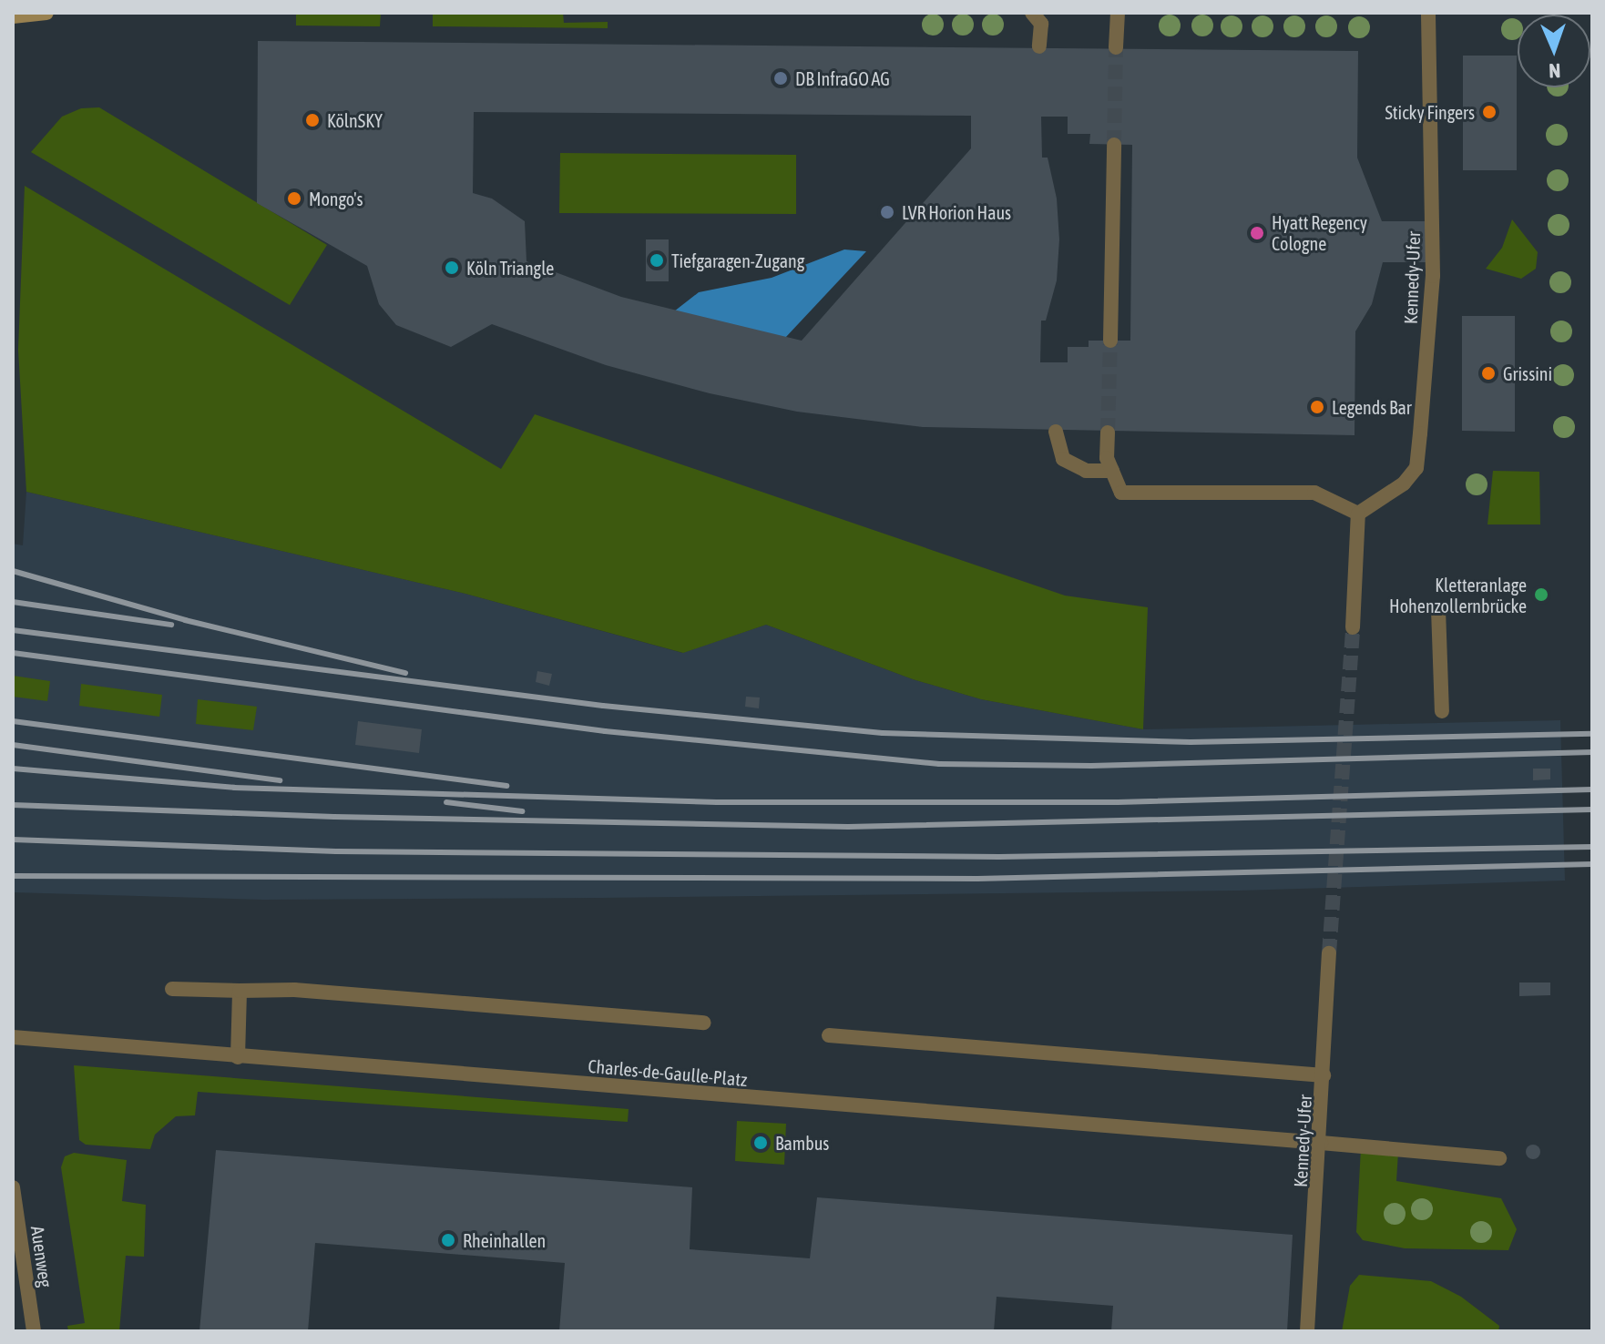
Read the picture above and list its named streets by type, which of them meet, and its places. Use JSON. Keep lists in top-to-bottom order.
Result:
{
  "streets": {
    "street": ["Kennedy-Ufer", "Charles-de-Gaulle-Platz", "Auenweg"]
  },
  "crossings": [
    ["Kennedy-Ufer", "Charles-de-Gaulle-Platz"]
  ],
  "places": [
    "DB InfraGO AG",
    "Sticky Fingers",
    "KölnSKY",
    "Mongo's",
    "LVR Horion Haus",
    "Hyatt Regency Cologne",
    "Tiefgaragen-Zugang",
    "Köln Triangle",
    "Grissini",
    "Legends Bar",
    "Kletteranlage Hohenzollernbrücke",
    "Bambus",
    "Rheinhallen"
  ],
  "north": "bottom"
}
